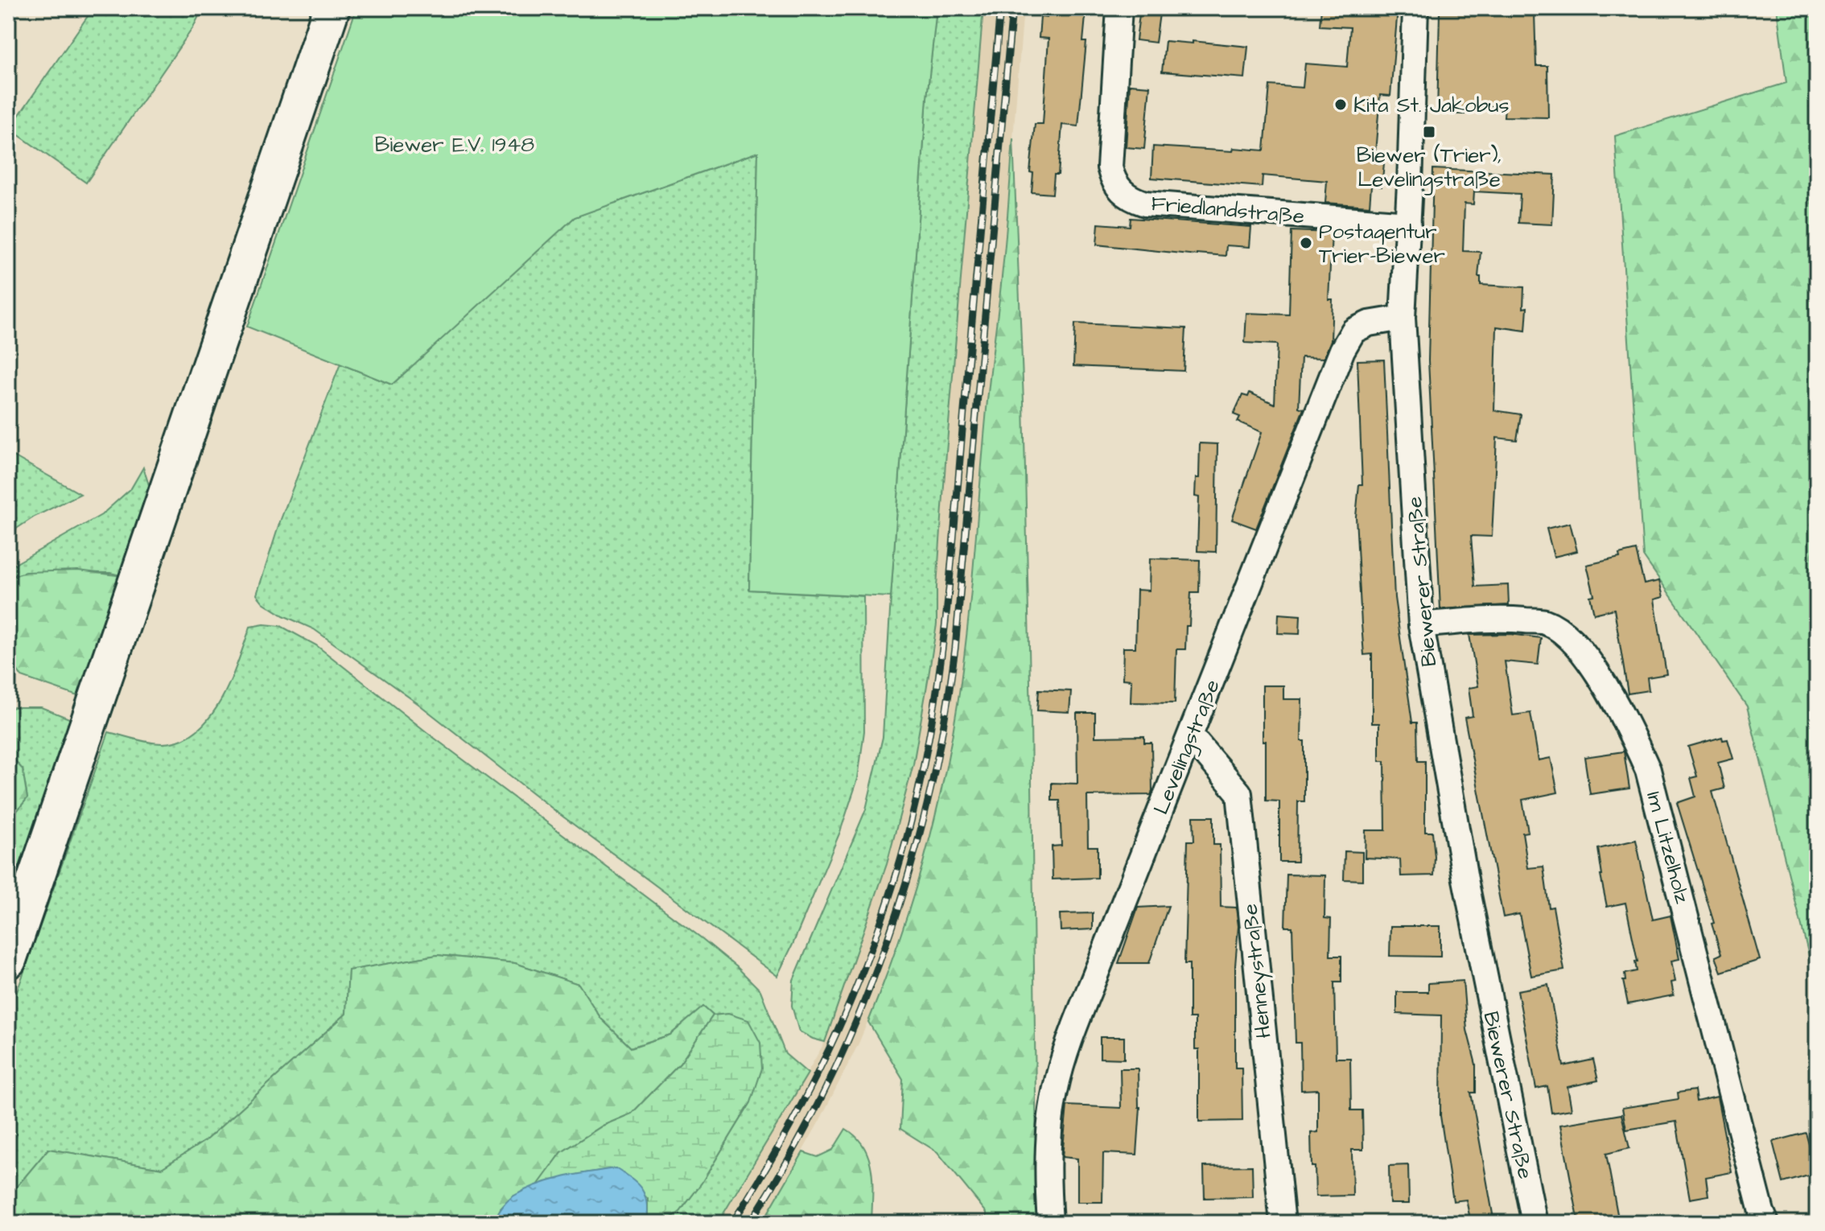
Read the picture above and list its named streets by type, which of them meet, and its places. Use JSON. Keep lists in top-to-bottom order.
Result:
{
  "streets": {
    "street": [
      "Friedlandstraße",
      "Biewerer Straße",
      "Levelingstraße",
      "Im Litzelholz",
      "Henneystraße"
    ]
  },
  "crossings": [
    ["Friedlandstraße", "Biewerer Straße"],
    ["Biewerer Straße", "Levelingstraße"],
    ["Biewerer Straße", "Im Litzelholz"],
    ["Levelingstraße", "Henneystraße"]
  ],
  "parks": ["Biewer E.V. 1948"],
  "places": {
    "other": ["Kita St. Jakobus", "Postagentur Trier-Biewer"],
    "transit": ["Biewer (Trier), Levelingstraße"]
  }
}
